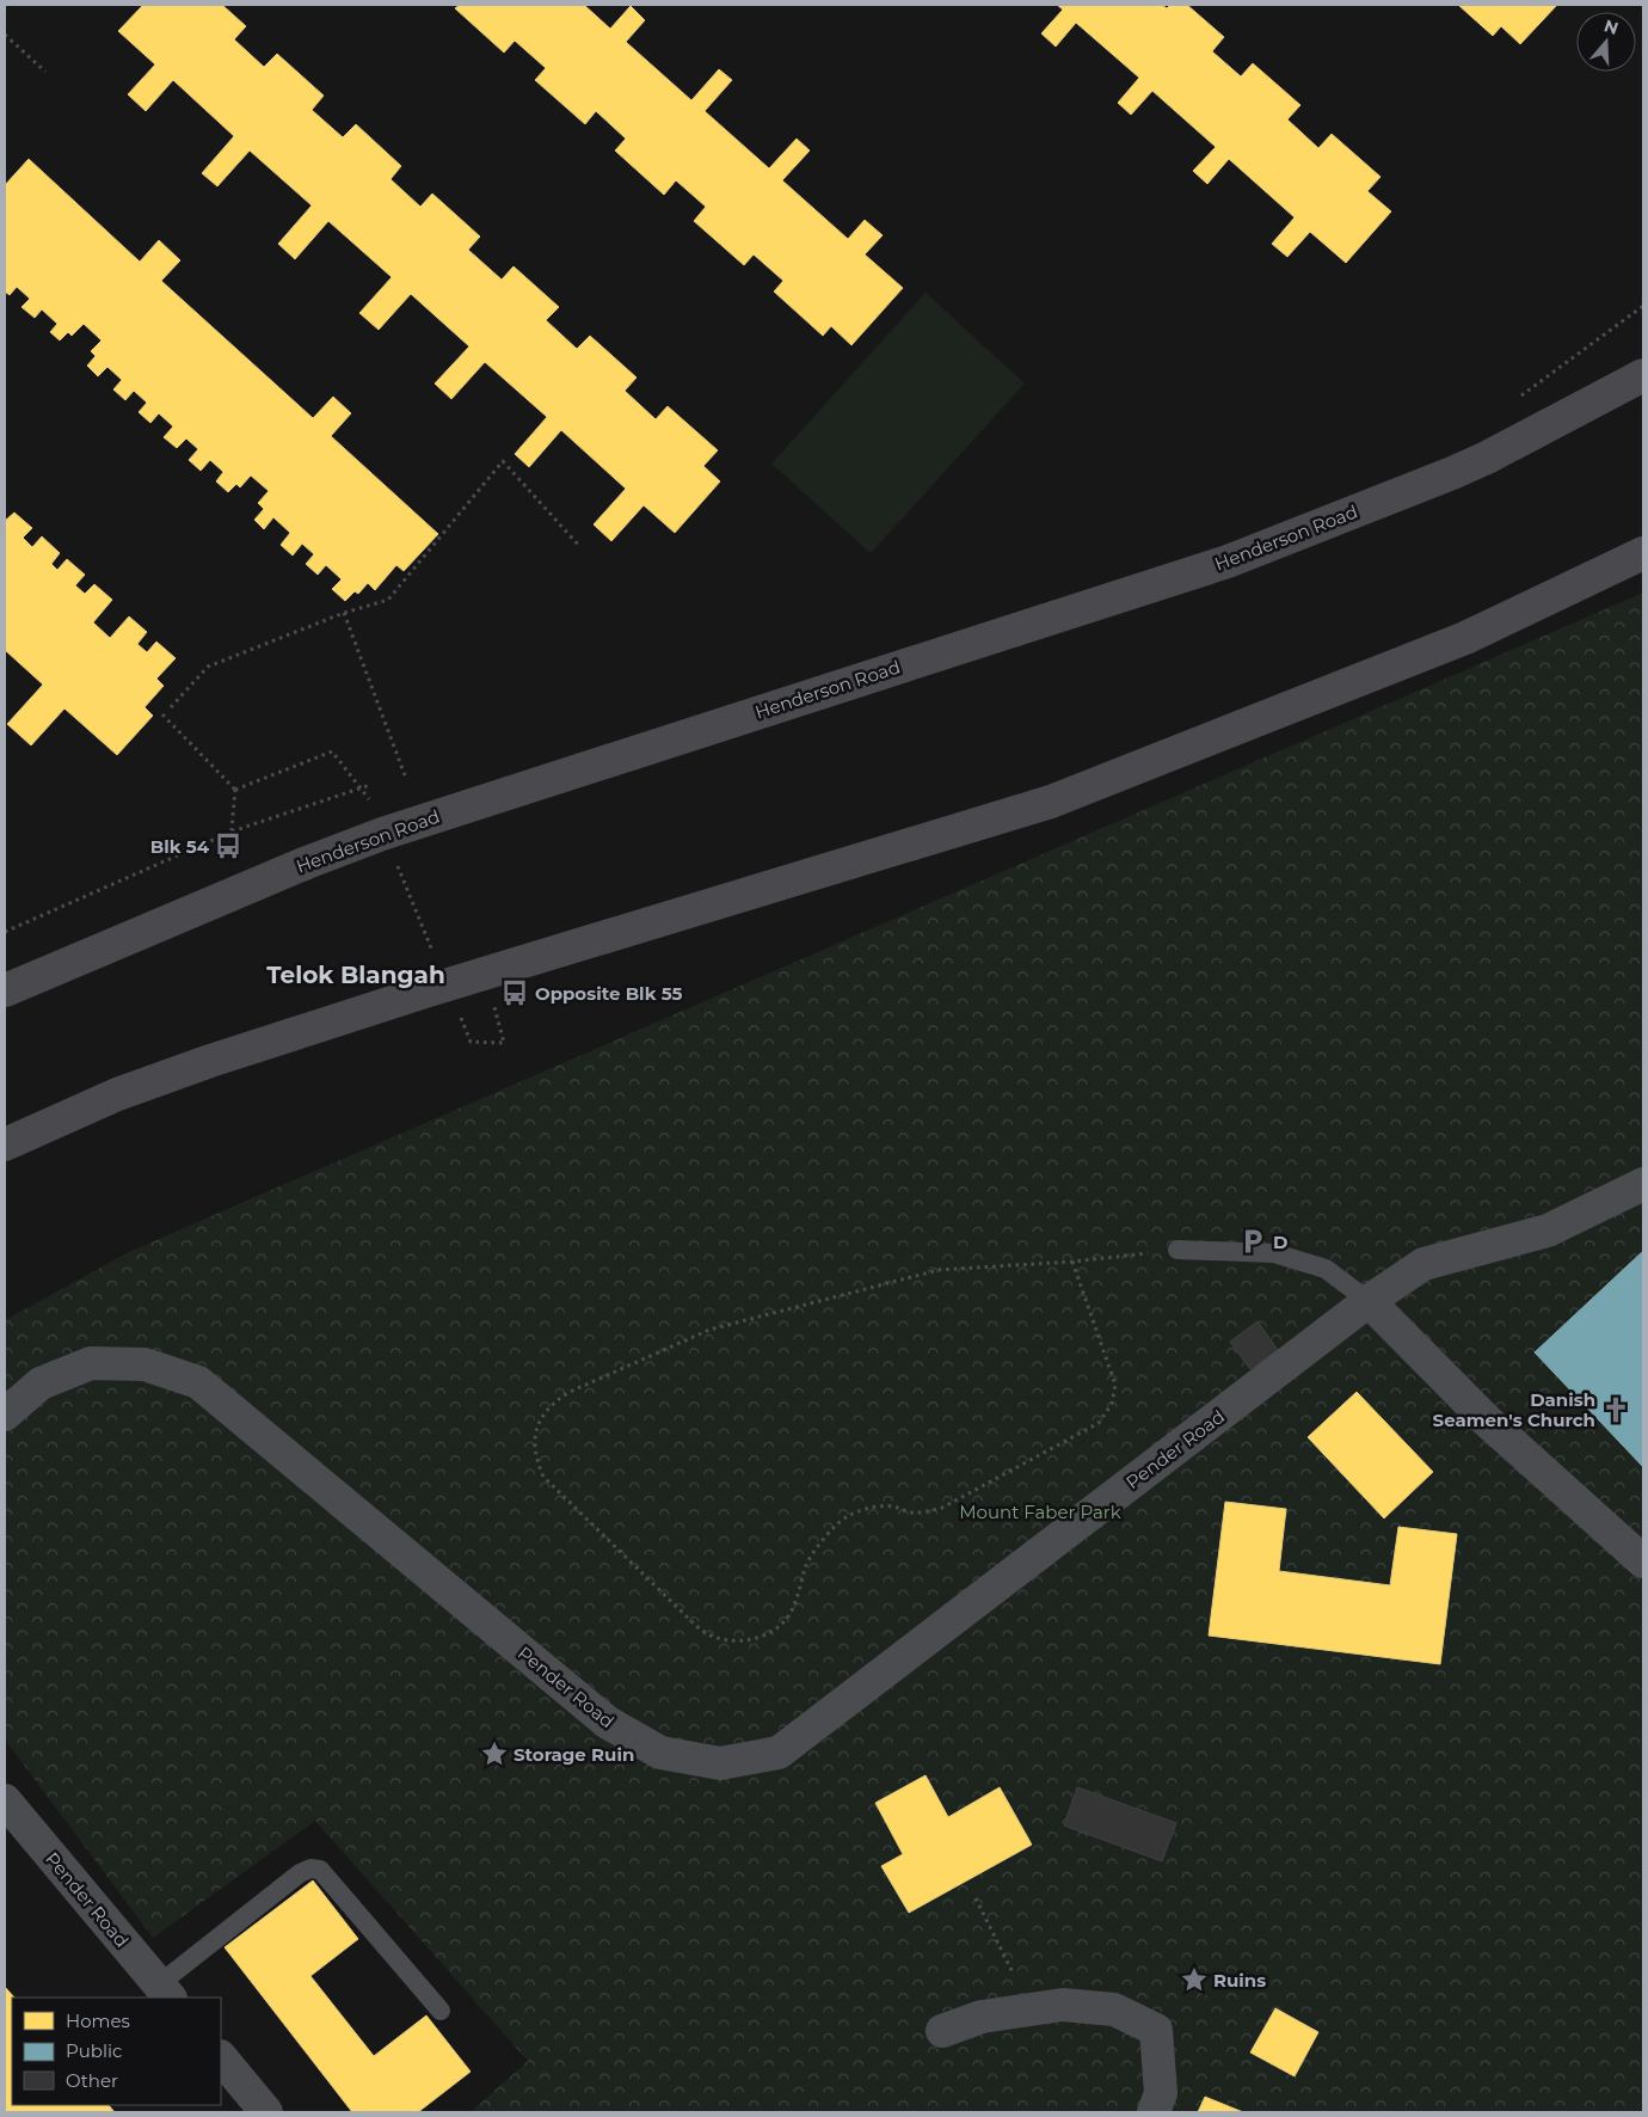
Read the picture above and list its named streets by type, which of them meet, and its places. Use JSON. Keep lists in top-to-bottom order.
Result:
{
  "streets": {
    "main road": ["Henderson Road"],
    "street": ["Pender Road"]
  },
  "districts": ["Telok Blangah"],
  "parks": ["Mount Faber Park"],
  "places": {
    "bus stop": ["Blk 54", "Opposite Blk 55"],
    "parking": ["D"],
    "church": ["Danish Seamen's Church"],
    "place": ["Storage Ruin", "Ruins"]
  },
  "legend": ["Homes", "Public", "Other"],
  "north": "top"
}
